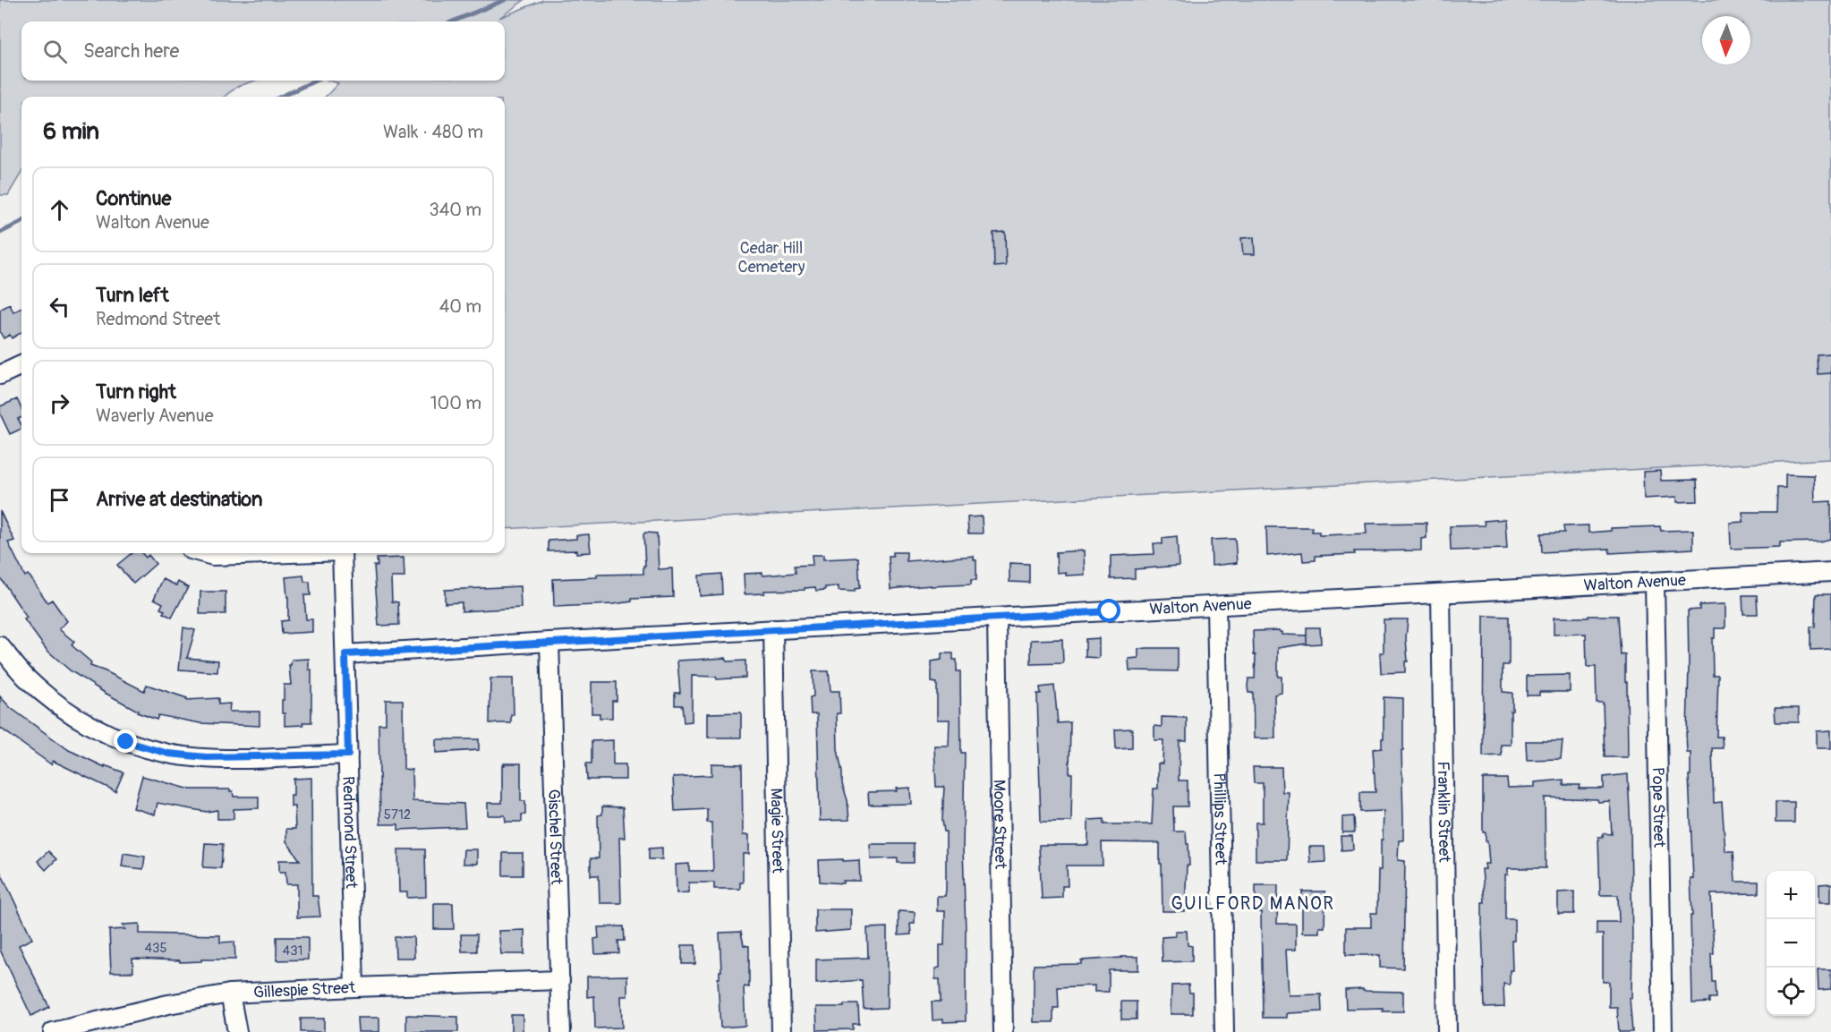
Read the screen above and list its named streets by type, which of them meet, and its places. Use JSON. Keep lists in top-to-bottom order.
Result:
{
  "streets": {
    "street": [
      "Walton Avenue",
      "Pope Street",
      "Franklin Street",
      "Phillips Street",
      "Moore Street",
      "Magie Street",
      "Redmond Street",
      "Gischel Street",
      "Gillespie Street"
    ]
  },
  "crossings": [
    ["Walton Avenue", "Pope Street"],
    ["Walton Avenue", "Franklin Street"],
    ["Walton Avenue", "Phillips Street"],
    ["Walton Avenue", "Moore Street"],
    ["Walton Avenue", "Magie Street"],
    ["Walton Avenue", "Redmond Street"],
    ["Walton Avenue", "Gischel Street"],
    ["Redmond Street", "Gillespie Street"],
    ["Gischel Street", "Gillespie Street"]
  ],
  "districts": ["GUILFORD MANOR"],
  "parks": ["Cedar Hill Cemetery"],
  "house_numbers": ["5712", "435", "431"],
  "north": "bottom",
  "page": {
    "search": "Search here",
    "heading": ["6 min", "Walk · 480 m"],
    "list": [
      ["Continue", "Walton Avenue", "340 m"],
      ["Turn left", "Redmond Street", "40 m"],
      ["Turn right", "Waverly Avenue", "100 m"],
      "Arrive at destination"
    ],
    "map_buttons": ["+", "−"]
  }
}
